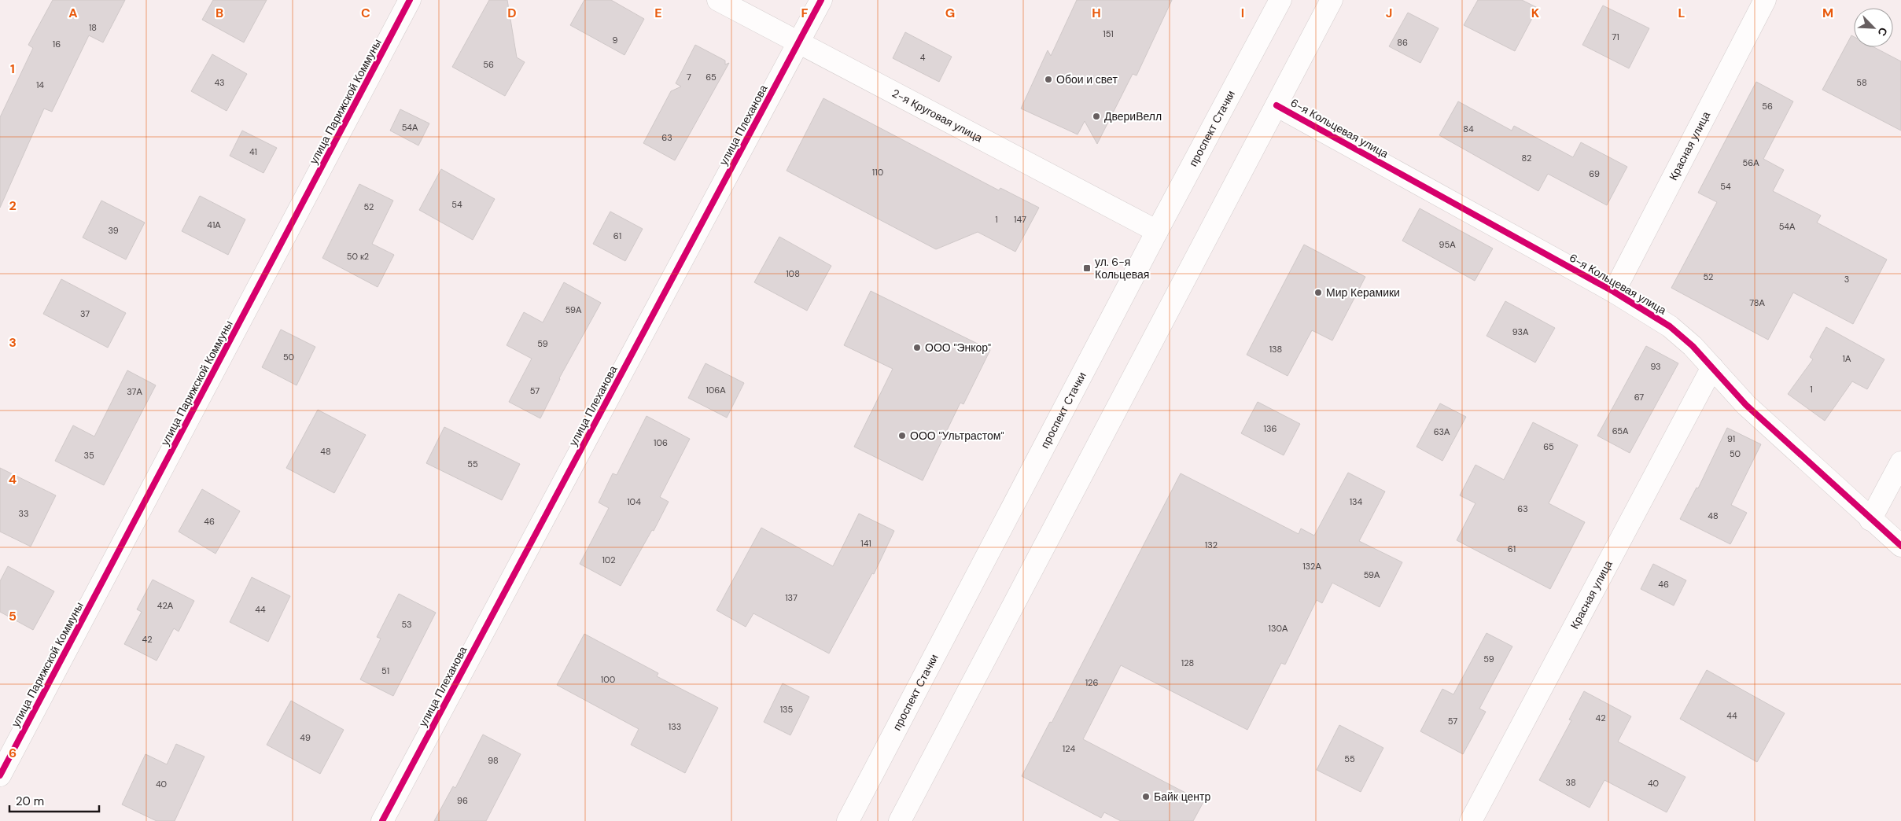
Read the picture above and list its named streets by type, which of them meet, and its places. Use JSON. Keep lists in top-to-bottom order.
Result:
{
  "streets": {
    "street": [
      "улица Парижской Коммуны",
      "2-я Круговая улица",
      "улица Плеханова",
      "проспект Стачки",
      "6-я Кольцевая улица",
      "Красная улица"
    ]
  },
  "crossings": [
    ["2-я Круговая улица", "улица Плеханова"],
    ["2-я Круговая улица", "проспект Стачки"],
    ["6-я Кольцевая улица", "Красная улица"]
  ],
  "places": {
    "other": [
      "Обои и свет",
      "ДвериВелл",
      "Мир Керамики",
      "ООО \"Энкор\"",
      "ООО \"Ультрастом\"",
      "Байк центр"
    ],
    "transit": ["ул. 6-я Кольцевая"]
  },
  "house_numbers": [
    "18",
    "151",
    "71",
    "9",
    "86",
    "16",
    "4",
    "56",
    "7",
    "65",
    "43",
    "58",
    "14",
    "56",
    "54А",
    "84",
    "63",
    "41",
    "82",
    "56А",
    "110",
    "69",
    "54",
    "54",
    "52",
    "1",
    "147",
    "41А",
    "54А",
    "39",
    "61",
    "95А",
    "50 к2",
    "108",
    "52",
    "3",
    "78А",
    "59А",
    "37",
    "93А",
    "59",
    "138",
    "50",
    "1А",
    "93",
    "1",
    "106А",
    "57",
    "37А",
    "67",
    "136",
    "65А",
    "63А",
    "91",
    "106",
    "65",
    "48",
    "50",
    "35",
    "55",
    "104",
    "134",
    "63",
    "33",
    "48",
    "46",
    "141",
    "132",
    "61",
    "102",
    "132А",
    "59А",
    "46",
    "137",
    "42А",
    "44",
    "53",
    "130А",
    "42",
    "59",
    "128",
    "51",
    "100",
    "126",
    "135",
    "44",
    "42",
    "57",
    "133",
    "49",
    "124",
    "55",
    "98",
    "38",
    "40",
    "40",
    "96"
  ],
  "scale_bar": "20 m",
  "north": "bottom right",
  "grid": {
    "columns": [
      "A",
      "B",
      "C",
      "D",
      "E",
      "F",
      "G",
      "H",
      "I",
      "J",
      "K",
      "L",
      "M"
    ],
    "rows": [
      "1",
      "2",
      "3",
      "4",
      "5",
      "6"
    ]
  }
}
